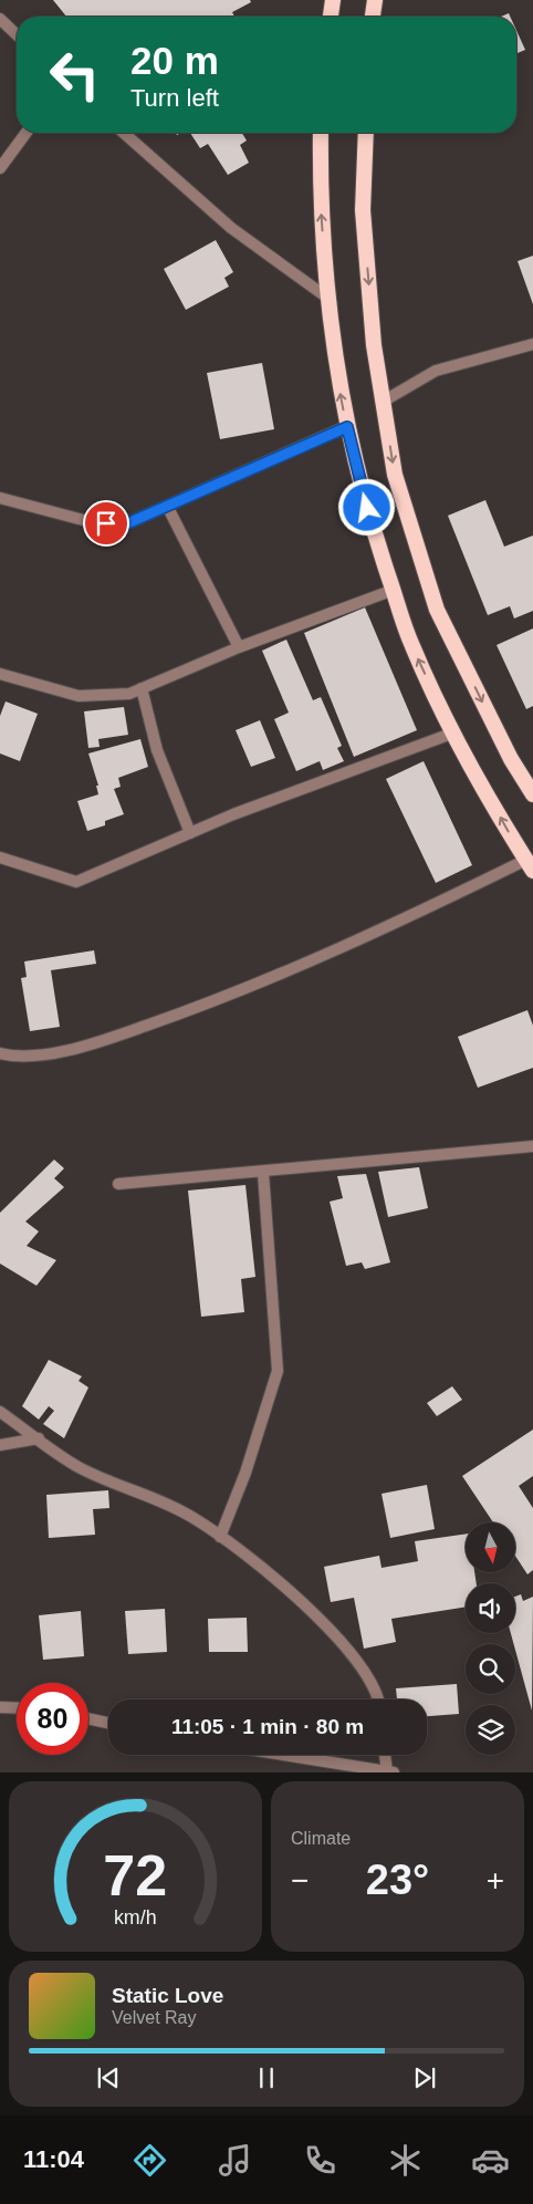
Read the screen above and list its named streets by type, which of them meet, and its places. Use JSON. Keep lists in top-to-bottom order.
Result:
{
  "north": "bottom",
  "page": {
    "turn": ["20 m", "Turn left"],
    "limit": "80",
    "trip": "11:05 · 1 min · 80 m",
    "tile": "Climate",
    "heat": ["−", "23°", "+"],
    "song": ["Static Love", "Velvet Ray"],
    "tabs": "11:04",
    "gauge": ["72", "km/h"]
  }
}
